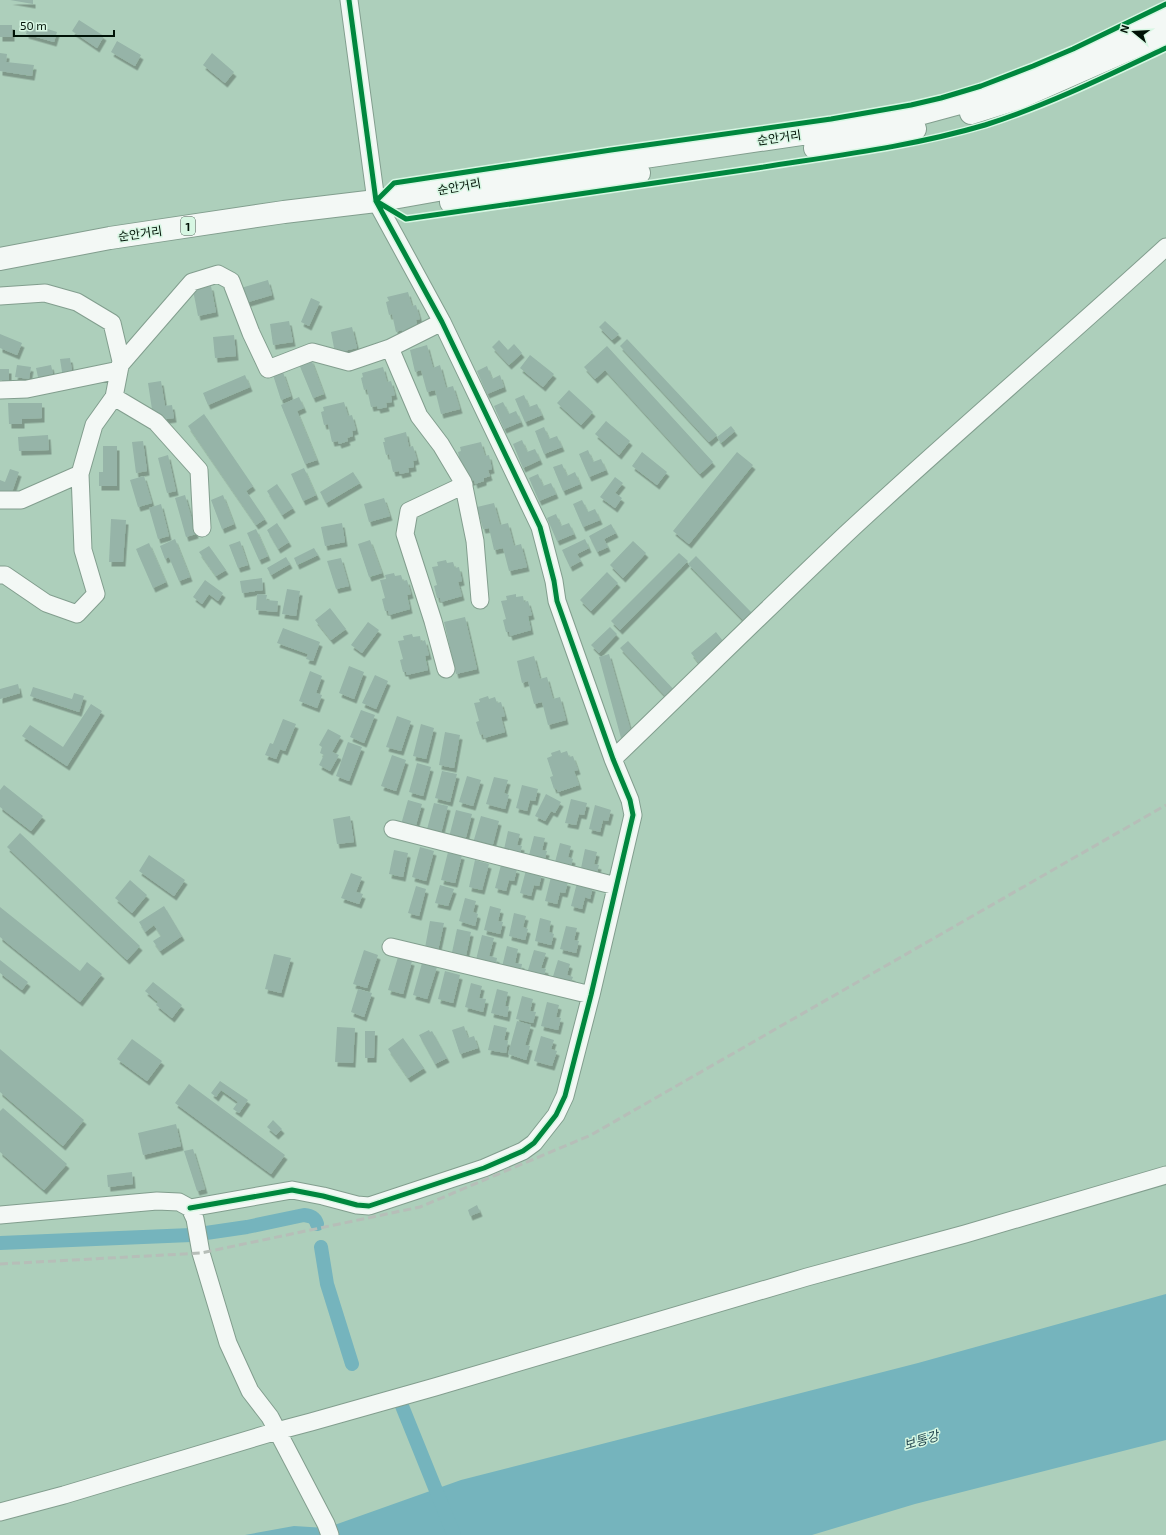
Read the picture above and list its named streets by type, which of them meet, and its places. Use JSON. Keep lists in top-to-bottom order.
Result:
{
  "streets": {
    "main road": ["순안거리", "1"]
  },
  "water": ["보통강"],
  "scale_bar": "50 m",
  "north": "left"
}
